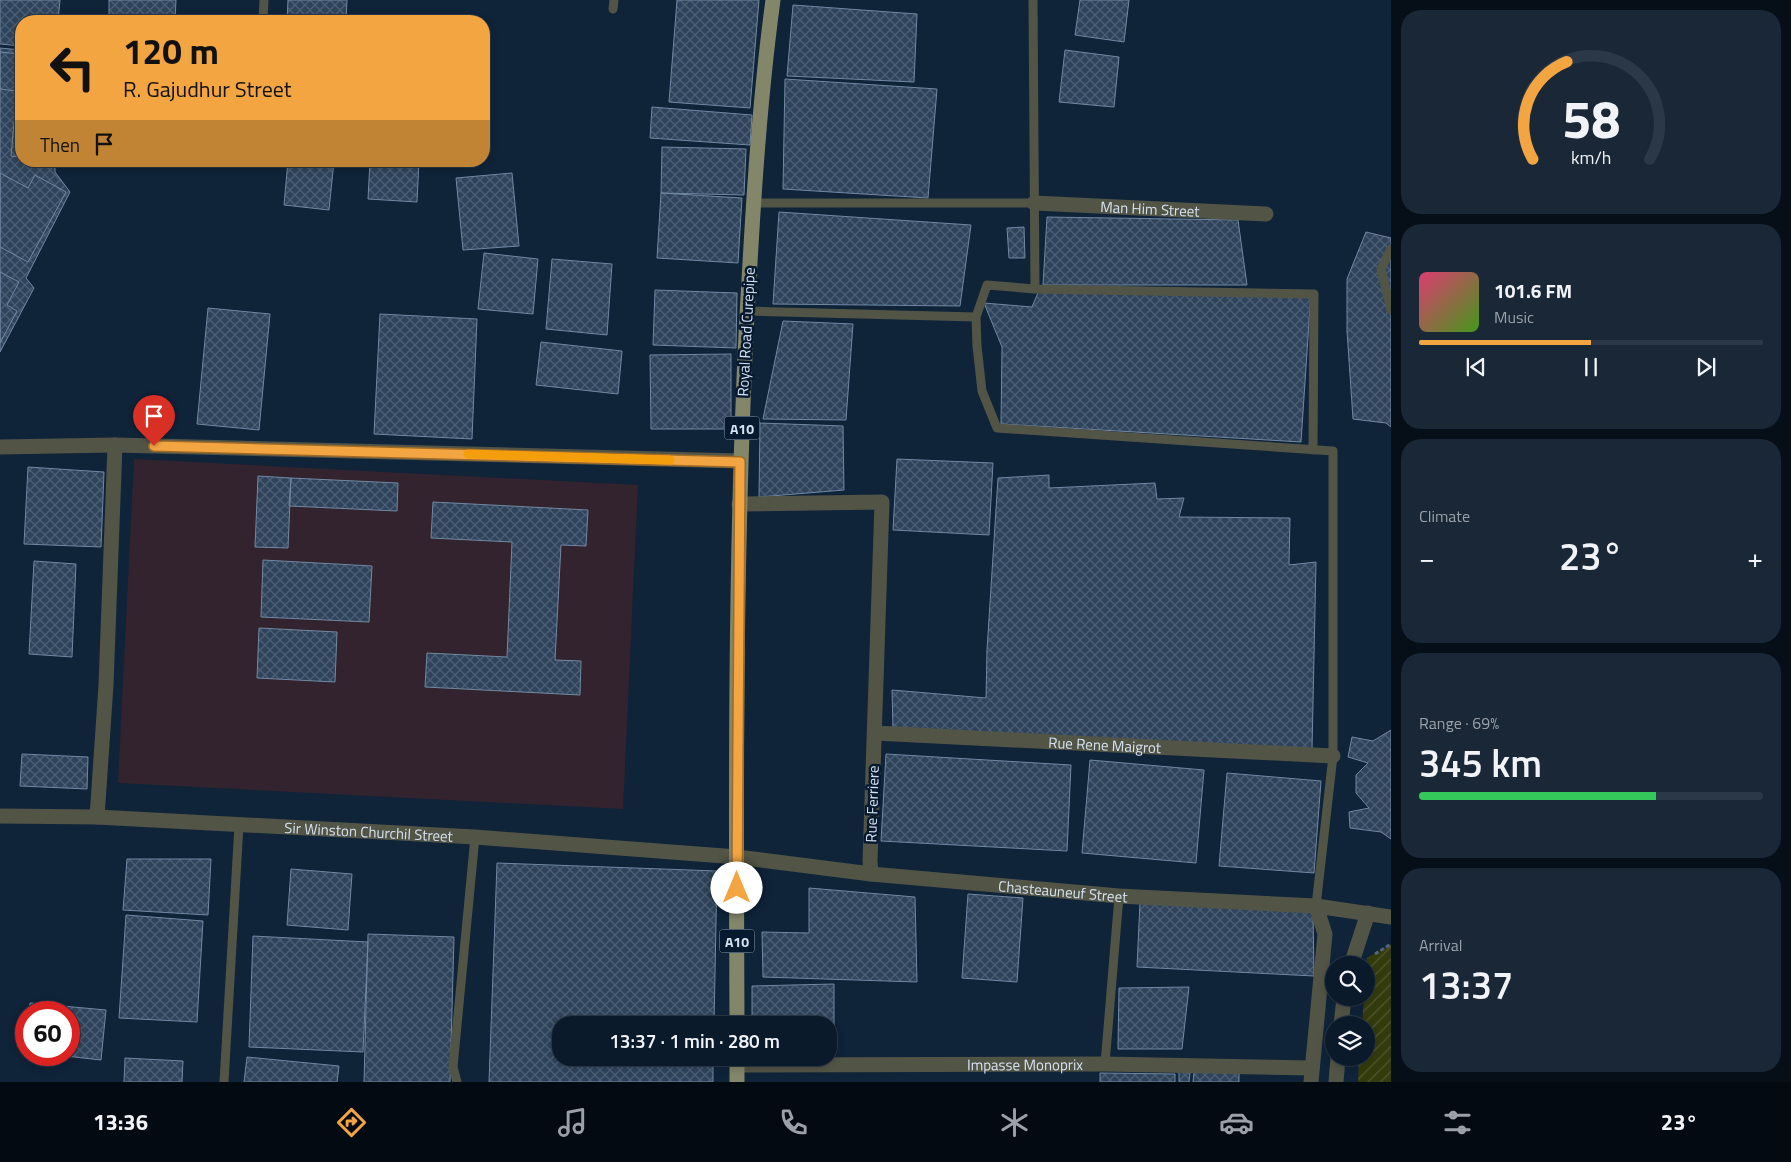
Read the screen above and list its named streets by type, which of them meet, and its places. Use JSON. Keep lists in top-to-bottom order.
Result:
{
  "streets": {
    "main road": ["Royal Road Curepipe", "A10"],
    "street": [
      "Man Him Street",
      "Rue Rene Maigrot",
      "Rue Ferriere",
      "Sir Winston Churchil Street",
      "Chasteauneuf Street",
      "Impasse Monoprix"
    ]
  },
  "crossings": [
    ["Royal Road Curepipe", "Rue Ferriere"],
    ["Royal Road Curepipe", "Sir Winston Churchil Street"],
    ["Royal Road Curepipe", "Chasteauneuf Street"],
    ["Rue Rene Maigrot", "Rue Ferriere"],
    ["Rue Ferriere", "Chasteauneuf Street"],
    ["Sir Winston Churchil Street", "Chasteauneuf Street"]
  ],
  "page": {
    "turn": ["120 m", "R. Gajudhur Street"],
    "then": "Then",
    "song": ["101.6 FM", "Music"],
    "tile": [
      "Climate",
      ["Range · 69%", "345 km"],
      ["Arrival", "13:37"]
    ],
    "heat": ["−", "23°", "+"],
    "limit": "60",
    "trip": "13:37 · 1 min · 280 m",
    "tabs": ["13:36", "23°"],
    "gauge": ["58", "km/h"]
  }
}
